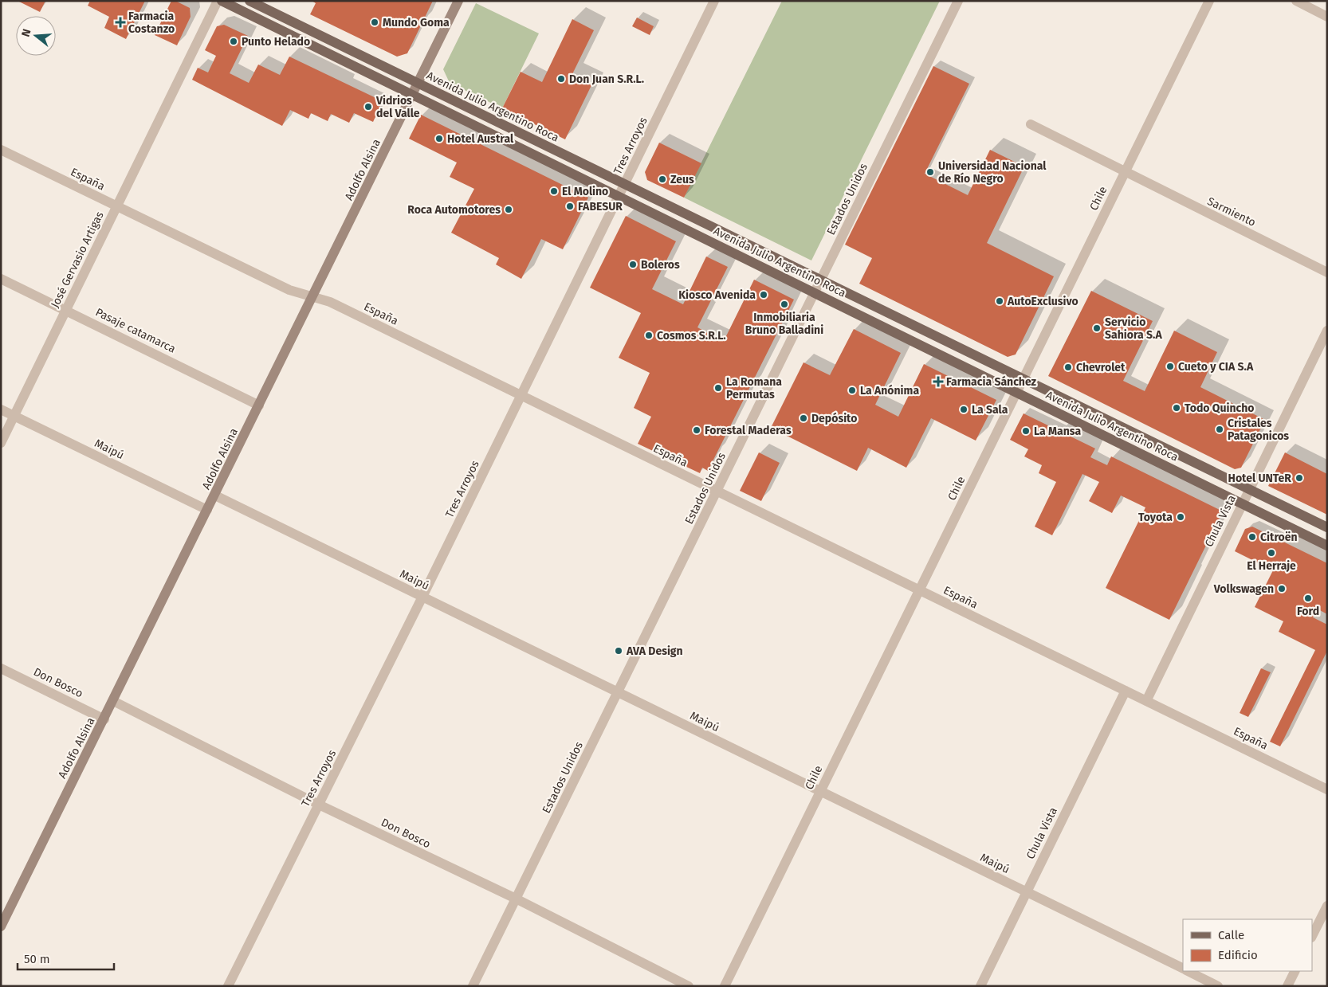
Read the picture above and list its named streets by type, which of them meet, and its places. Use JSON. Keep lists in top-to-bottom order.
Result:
{
  "streets": {
    "main road": ["Avenida Julio Argentino Roca", "Adolfo Alsina"],
    "street": [
      "Tres Arroyos",
      "España",
      "Chile",
      "Estados Unidos",
      "Sarmiento",
      "José Gervasio Artigas",
      "Pasaje catamarca",
      "Maipú",
      "Chula Vista",
      "Don Bosco"
    ]
  },
  "crossings": [
    ["Avenida Julio Argentino Roca", "Tres Arroyos"],
    ["Avenida Julio Argentino Roca", "Adolfo Alsina"],
    ["Avenida Julio Argentino Roca", "Chile"],
    ["Avenida Julio Argentino Roca", "Estados Unidos"],
    ["Avenida Julio Argentino Roca", "Chula Vista"],
    ["Tres Arroyos", "España"],
    ["Tres Arroyos", "Maipú"],
    ["Tres Arroyos", "Don Bosco"],
    ["Adolfo Alsina", "España"],
    ["Adolfo Alsina", "Pasaje catamarca"],
    ["Adolfo Alsina", "Maipú"],
    ["Adolfo Alsina", "Don Bosco"],
    ["España", "Chile"],
    ["España", "Estados Unidos"],
    ["España", "José Gervasio Artigas"],
    ["España", "Chula Vista"],
    ["Chile", "Sarmiento"],
    ["Chile", "Maipú"],
    ["Estados Unidos", "Maipú"],
    ["Estados Unidos", "Don Bosco"],
    ["José Gervasio Artigas", "Pasaje catamarca"],
    ["José Gervasio Artigas", "Maipú"],
    ["Maipú", "Chula Vista"]
  ],
  "places": {
    "health": ["Farmacia Costanzo", "Farmacia Sánchez"],
    "other": [
      "Mundo Goma",
      "Punto Helado",
      "Don Juan S.R.L.",
      "Vidrios del Valle",
      "Hotel Austral",
      "Universidad Nacional de Río Negro",
      "Zeus",
      "El Molino",
      "FABESUR",
      "Roca Automotores",
      "Boleros",
      "Kiosco Avenida",
      "AutoExclusivo",
      "Inmobiliaria Bruno Balladini",
      "Servicio Sahiora S.A",
      "Cosmos S.R.L.",
      "Cueto y CIA S.A",
      "Chevrolet",
      "La Romana Permutas",
      "La Anónima",
      "Todo Quincho",
      "La Sala",
      "Depósito",
      "Cristales Patagonicos",
      "Forestal Maderas",
      "La Mansa",
      "Hotel UNTeR",
      "Toyota",
      "Citroën",
      "El Herraje",
      "Volkswagen",
      "Ford",
      "AVA Design"
    ]
  },
  "legend": ["Calle", "Edificio"],
  "scale_bar": "50 m",
  "north": "left"
}
